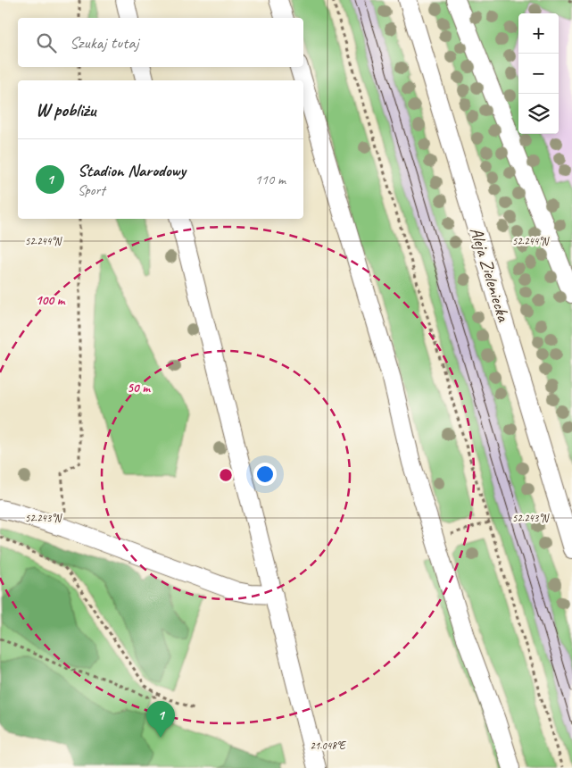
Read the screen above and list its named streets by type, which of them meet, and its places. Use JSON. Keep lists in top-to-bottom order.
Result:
{
  "streets": {
    "street": ["Aleja Zieleniecka"]
  },
  "page": {
    "map_buttons": ["+", "−"],
    "search": "Szukaj tutaj",
    "heading": "W pobliżu",
    "list": [
      {
        "mark": "1",
        "name": "Stadion Narodowy",
        "note": "Sport",
        "value": "110 m"
      }
    ],
    "pins": "1"
  },
  "coordinates": ["52.244°N", "52.243°N", "21.048°E"],
  "rings": ["100 m", "50 m"]
}
